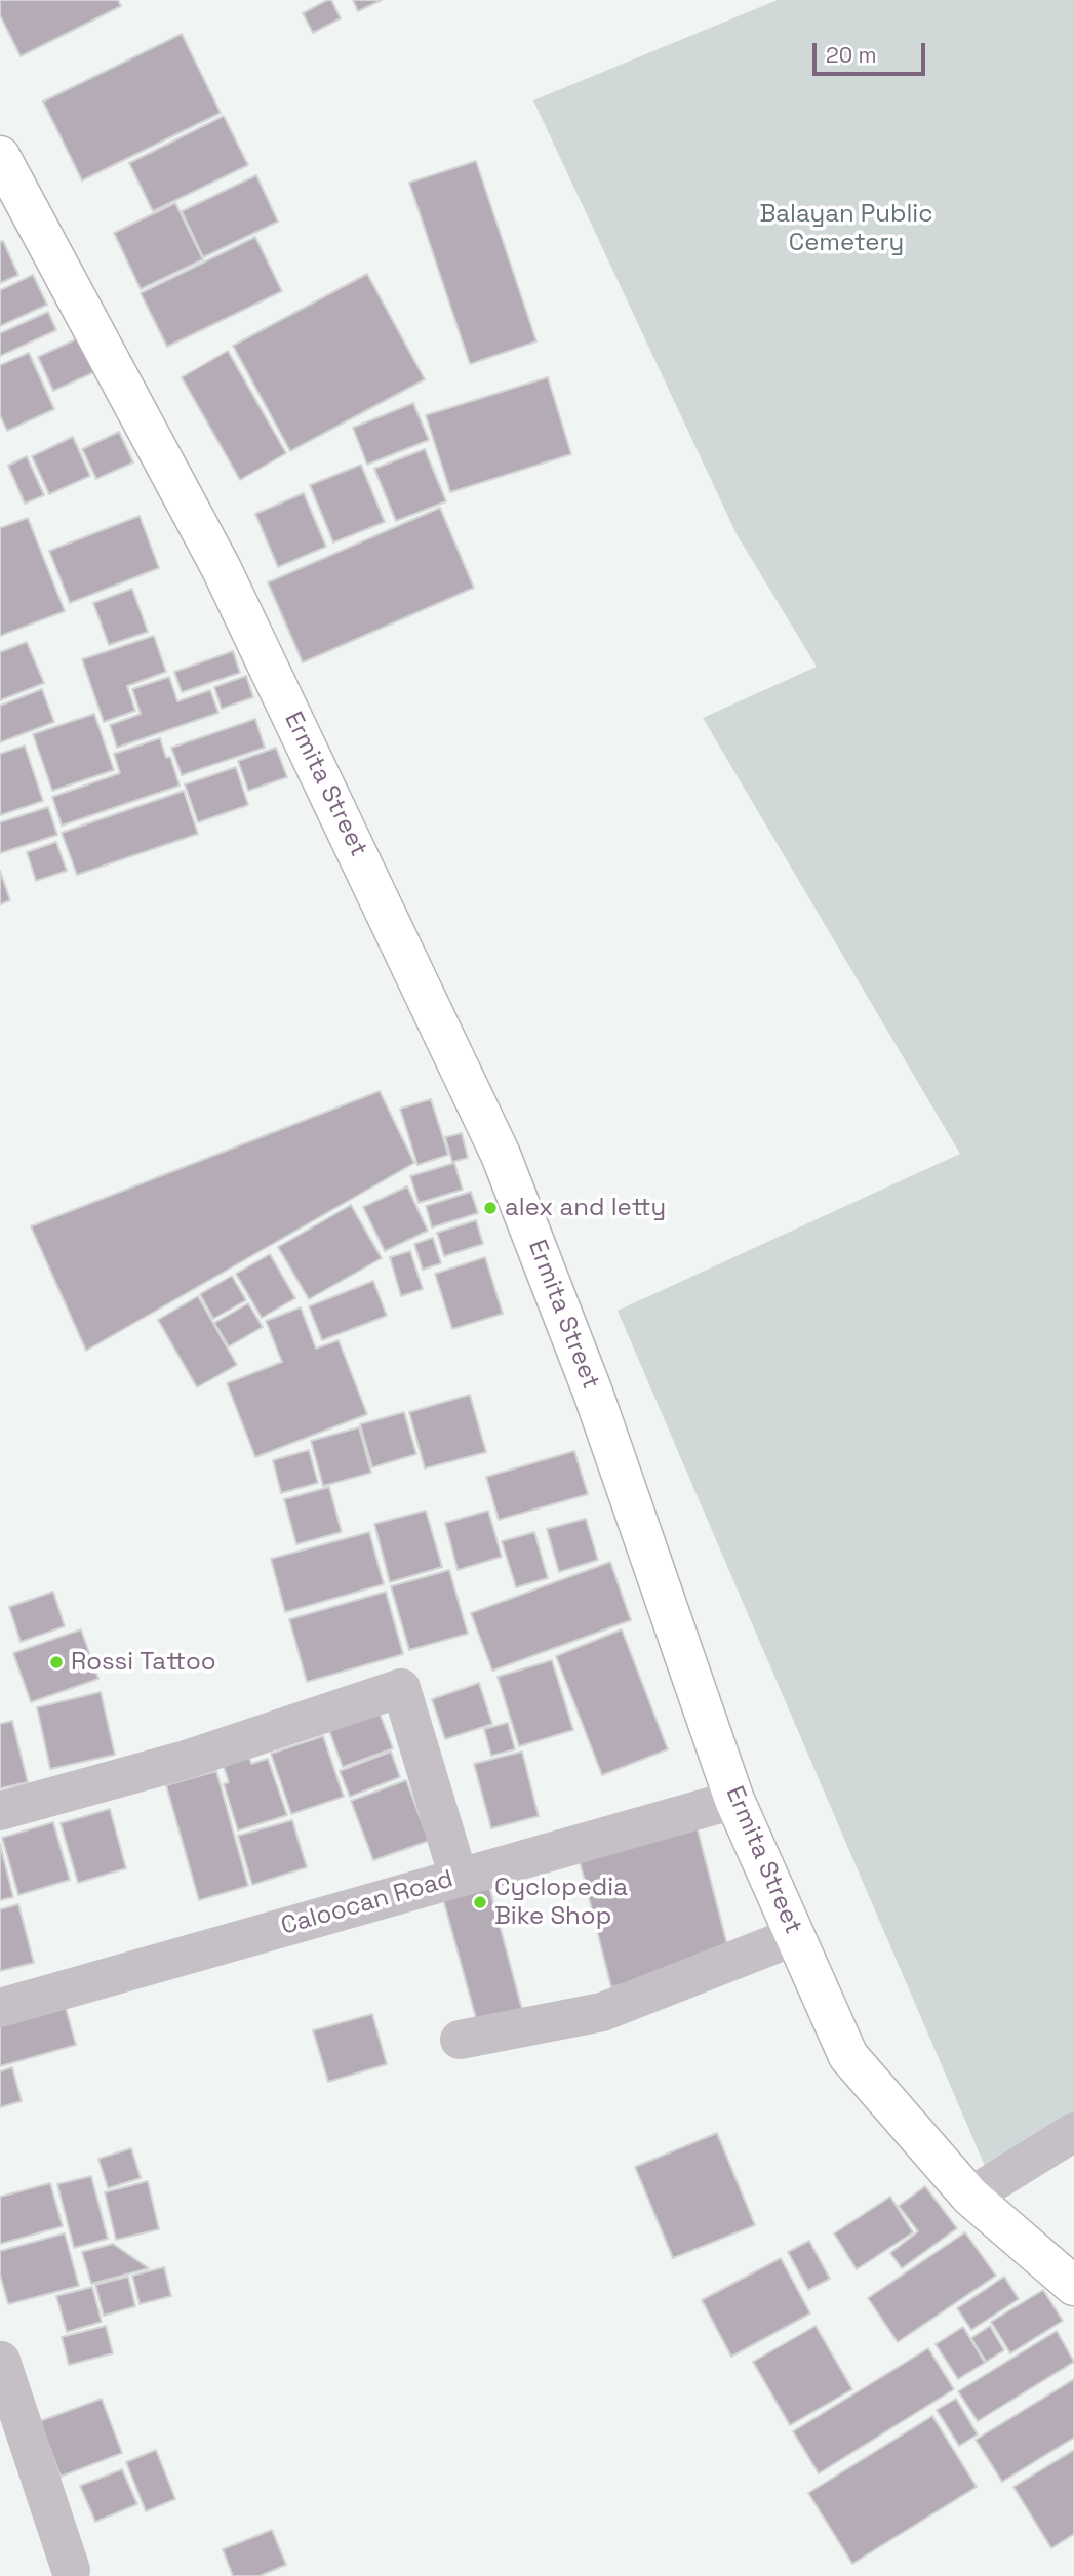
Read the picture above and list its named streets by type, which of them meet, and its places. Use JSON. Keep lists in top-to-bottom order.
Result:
{
  "streets": {
    "main road": ["Ermita Street"],
    "street": ["Caloocan Road"]
  },
  "crossings": [
    ["Ermita Street", "Caloocan Road"]
  ],
  "parks": ["Balayan Public Cemetery"],
  "places": ["alex and letty", "Rossi Tattoo", "Cyclopedia Bike Shop"],
  "scale_bar": "20 m"
}
